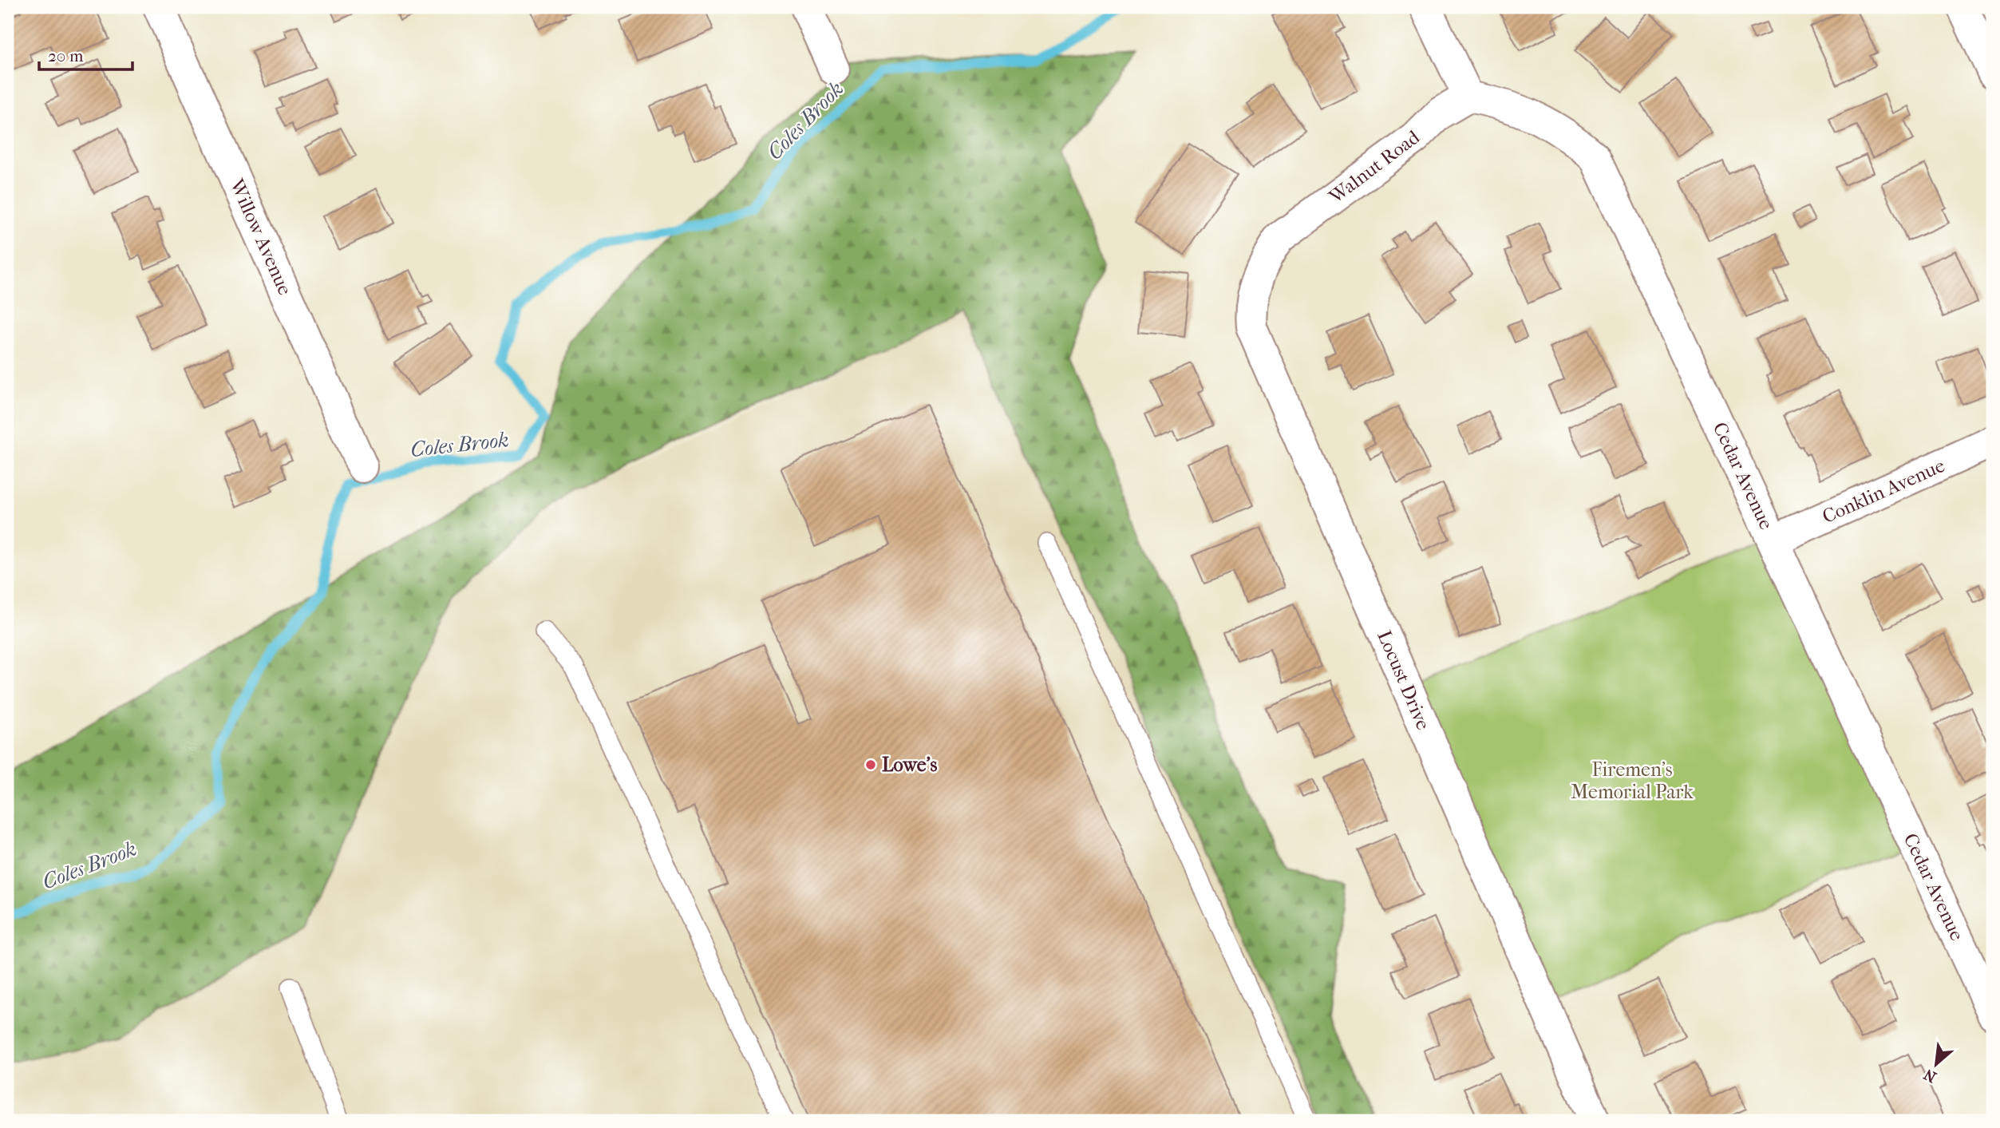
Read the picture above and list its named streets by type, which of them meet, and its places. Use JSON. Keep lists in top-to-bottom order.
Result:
{
  "streets": {
    "street": [
      "Walnut Road",
      "Willow Avenue",
      "Cedar Avenue",
      "Conklin Avenue",
      "Locust Drive"
    ]
  },
  "crossings": [
    ["Walnut Road", "Cedar Avenue"],
    ["Walnut Road", "Locust Drive"],
    ["Cedar Avenue", "Conklin Avenue"]
  ],
  "water": ["Coles Brook"],
  "parks": ["Firemen's Memorial Park"],
  "places": ["Lowe's"],
  "scale_bar": "20 m",
  "north": "bottom left"
}
